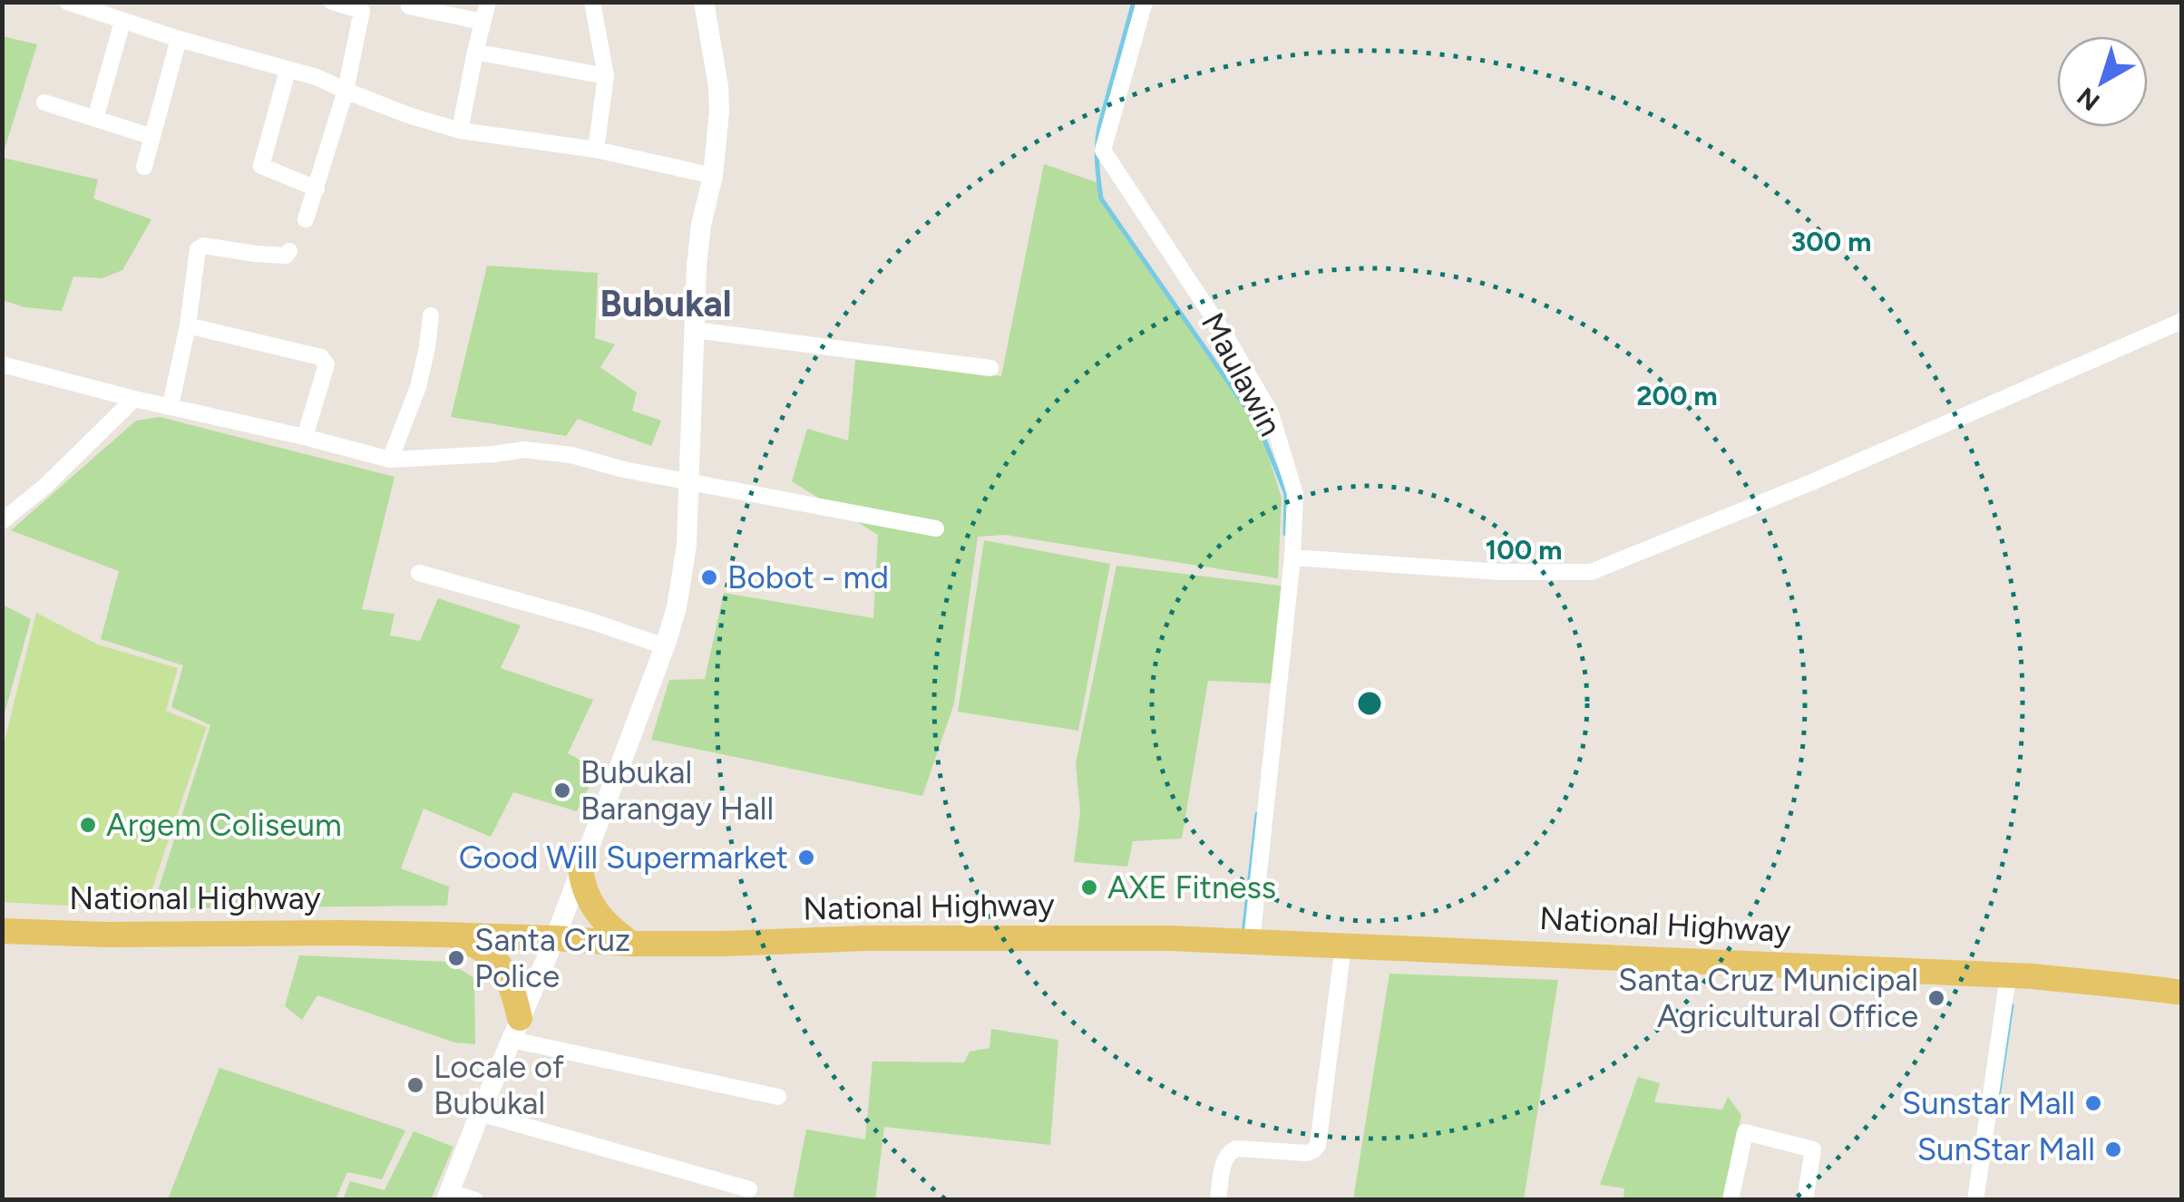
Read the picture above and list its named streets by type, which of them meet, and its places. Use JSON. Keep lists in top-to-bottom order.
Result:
{
  "streets": {
    "main road": ["National Highway"],
    "street": ["Maulawin"]
  },
  "crossings": [
    ["Maulawin", "National Highway"]
  ],
  "districts": ["Bubukal"],
  "places": [
    "Bobot - md",
    "Bubukal Barangay Hall",
    "Argem Coliseum",
    "Good Will Supermarket",
    "AXE Fitness",
    "Santa Cruz Police",
    "Santa Cruz Municipal Agricultural Office",
    "Locale of Bubukal",
    "Sunstar Mall",
    "SunStar Mall"
  ],
  "north": "bottom left",
  "rings": ["300 m", "200 m", "100 m"]
}
